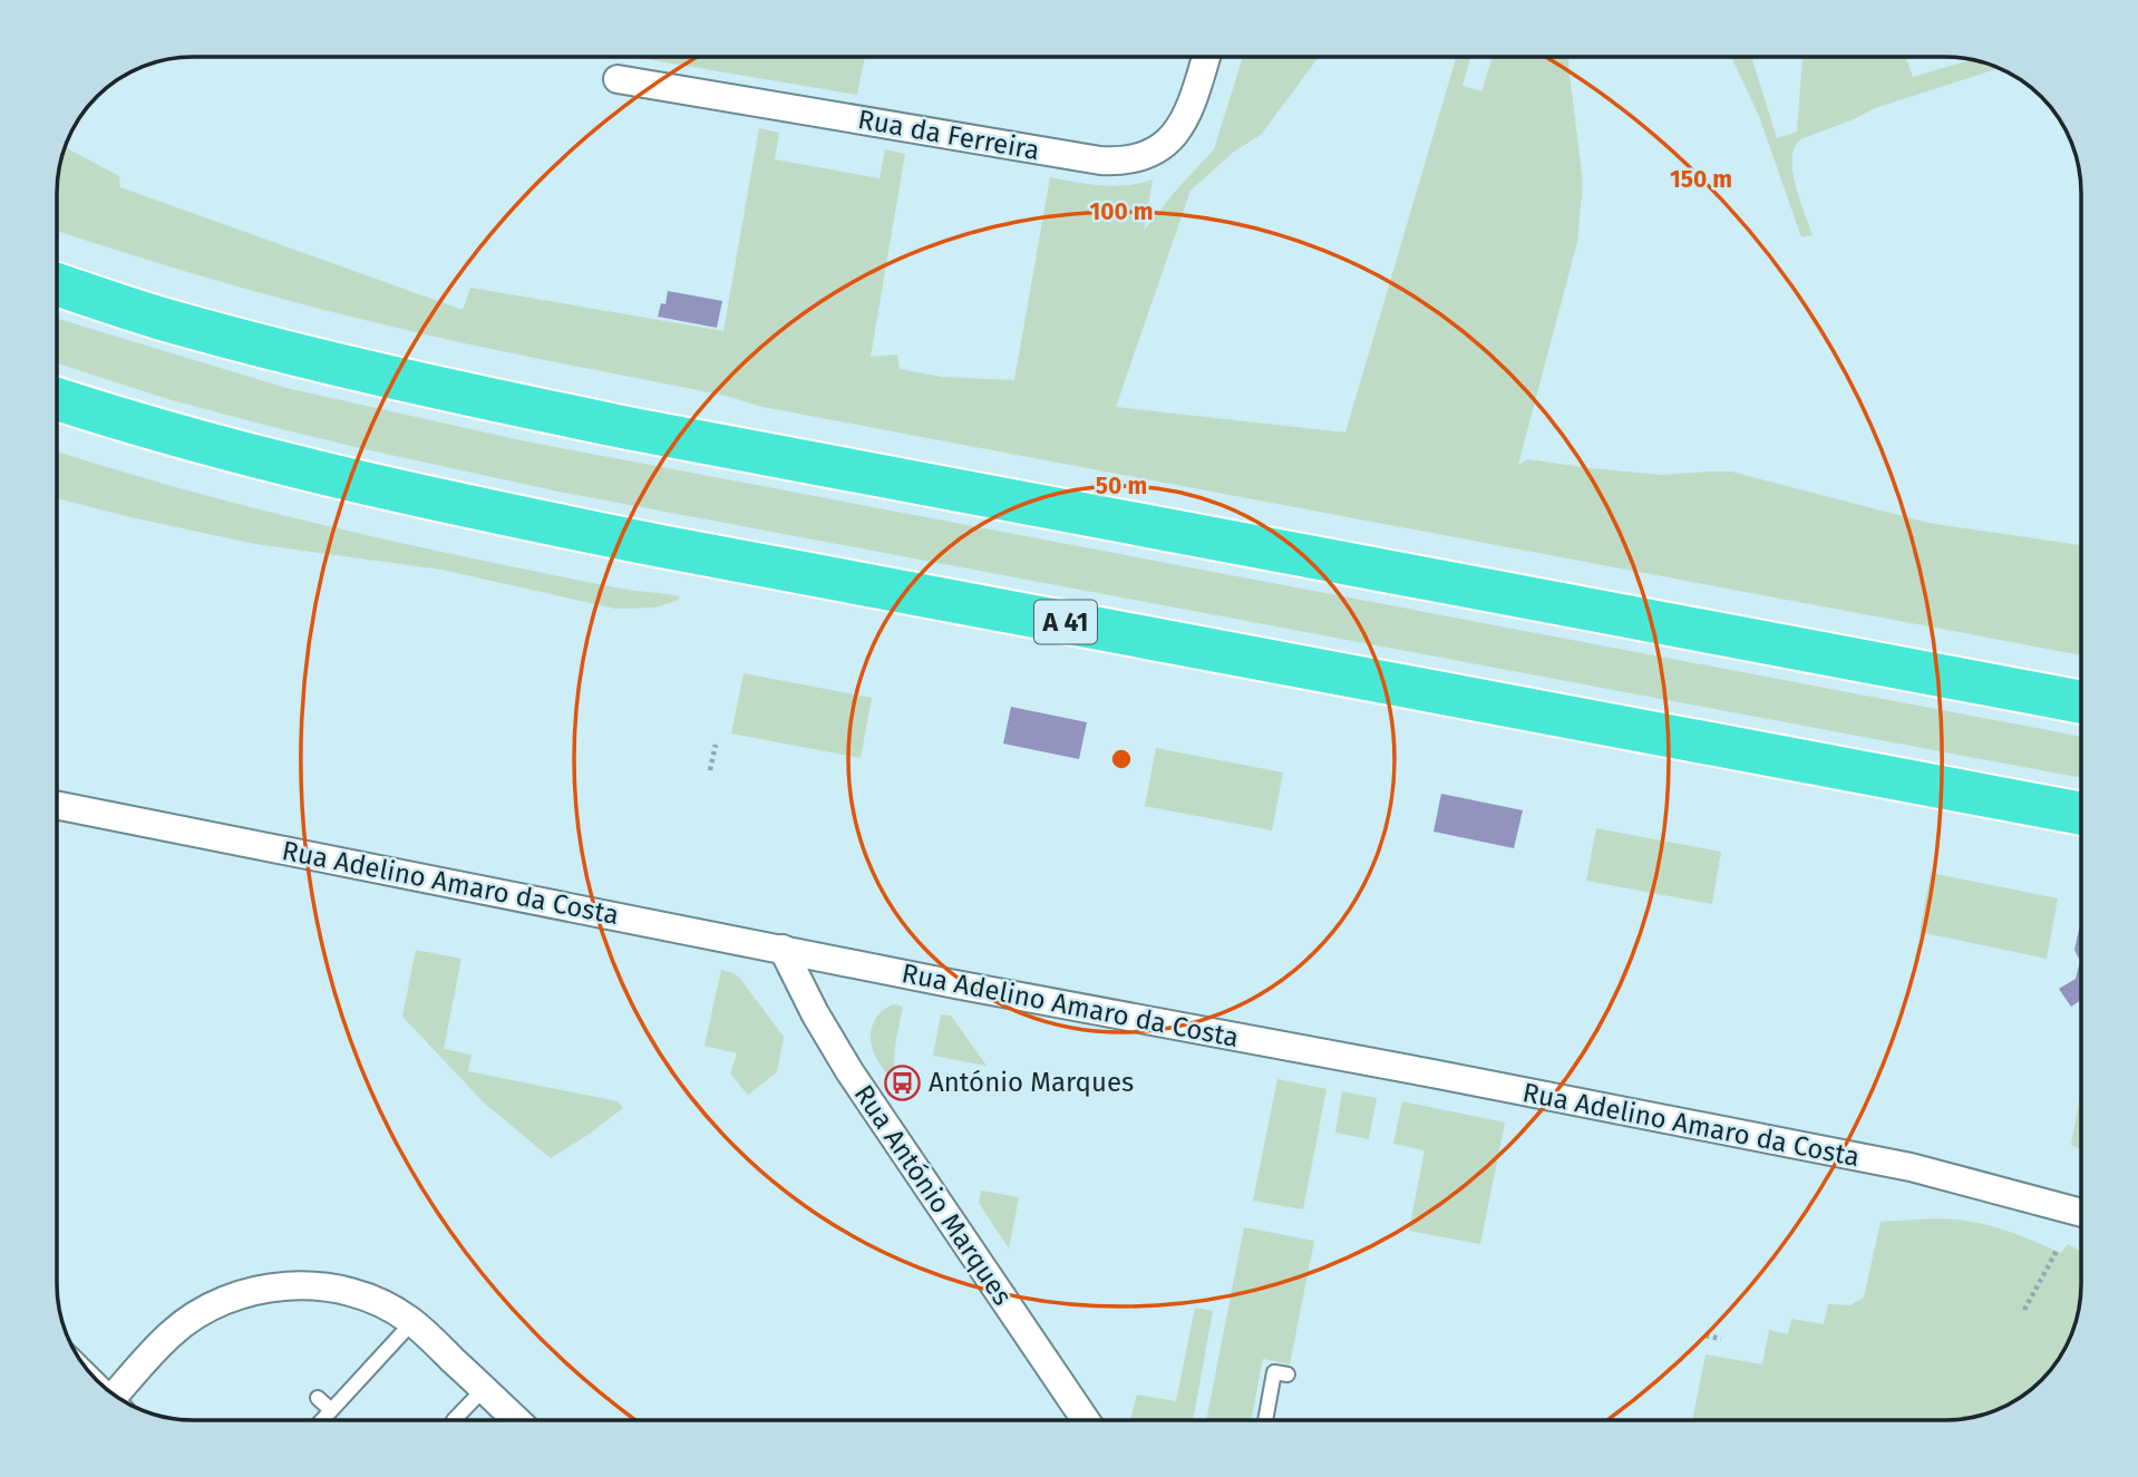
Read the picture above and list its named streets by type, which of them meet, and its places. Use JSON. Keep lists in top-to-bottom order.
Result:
{
  "streets": {
    "highway": ["A 41"],
    "street": ["Rua da Ferreira", "Rua Adelino Amaro da Costa", "Rua António Marques"]
  },
  "crossings": [
    ["Rua Adelino Amaro da Costa", "Rua António Marques"]
  ],
  "places": {
    "bus stop": ["António Marques"]
  },
  "rings": ["150 m", "100 m", "50 m"]
}
